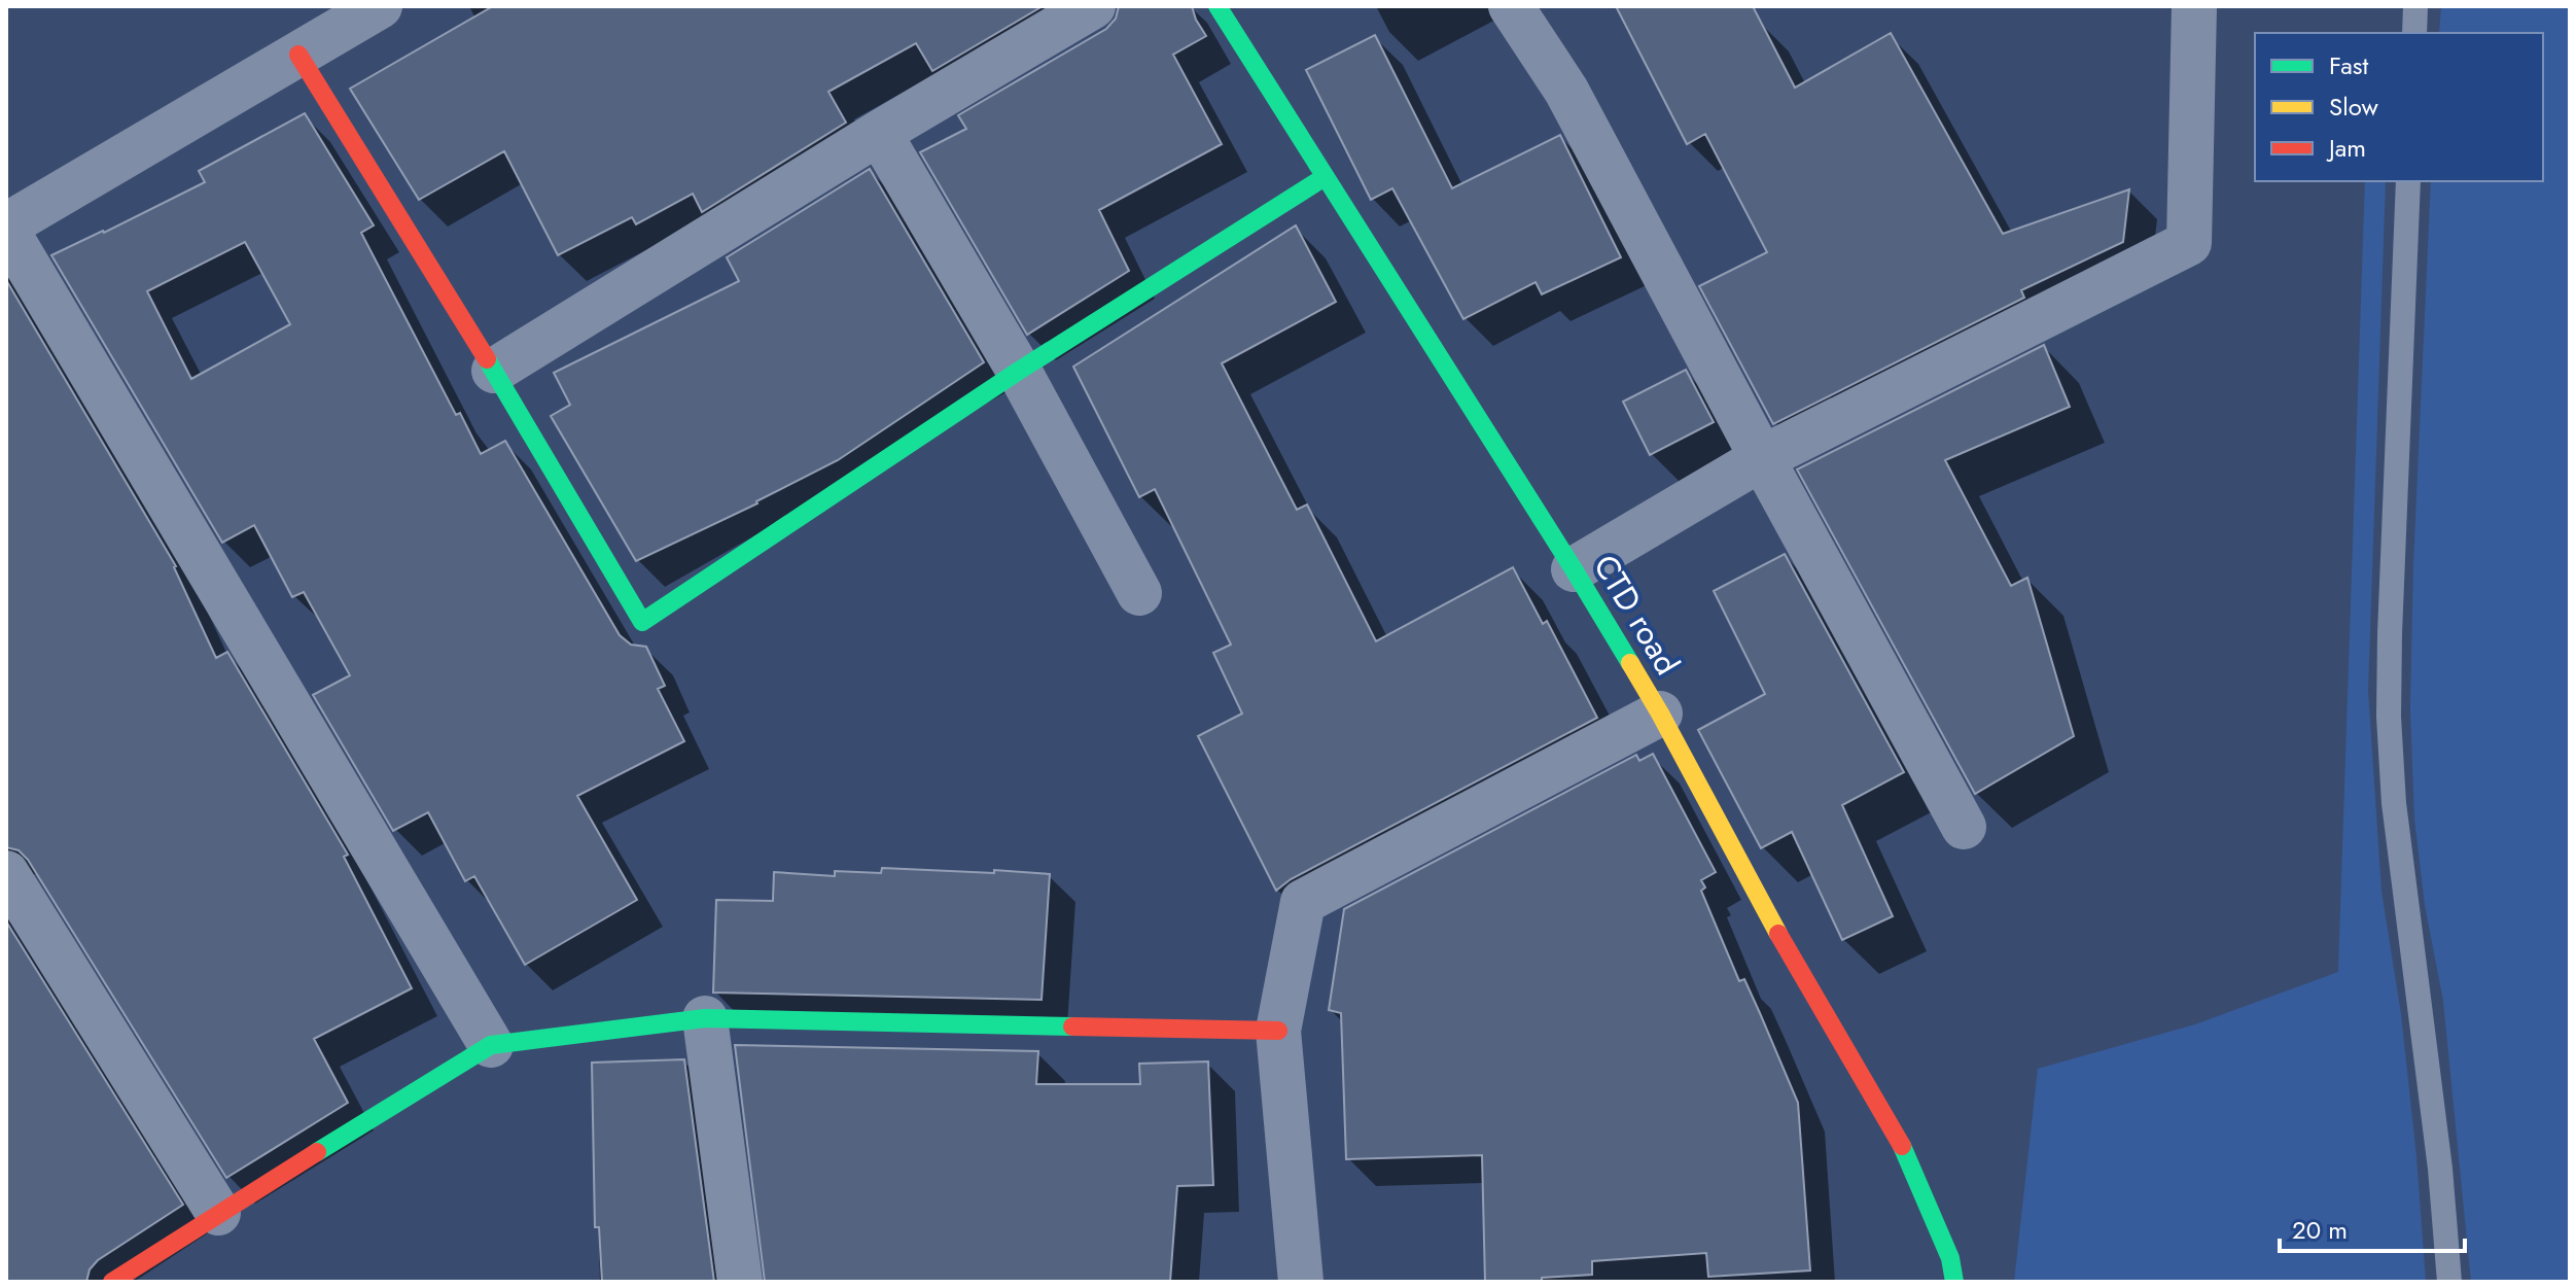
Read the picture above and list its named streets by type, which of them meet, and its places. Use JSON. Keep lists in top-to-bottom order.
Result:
{
  "streets": {
    "street": ["CTD road"]
  },
  "legend": ["Fast", "Slow", "Jam"],
  "scale_bar": "20 m"
}
